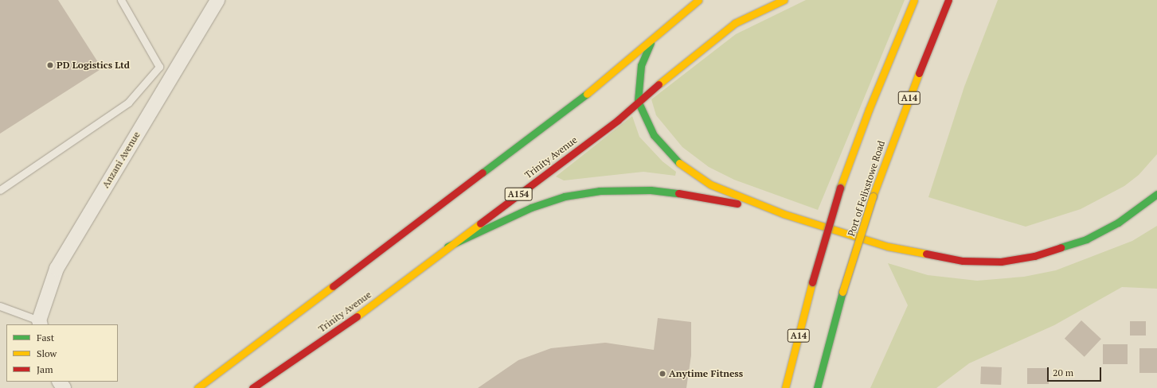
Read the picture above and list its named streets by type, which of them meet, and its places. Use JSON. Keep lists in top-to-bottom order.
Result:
{
  "streets": {
    "main road": [
      "A14",
      "Trinity Avenue",
      "Port of Felixstowe Road",
      "A154"
    ],
    "street": ["Anzani Avenue"]
  },
  "places": ["PD Logistics Ltd", "Anytime Fitness"],
  "legend": ["Fast", "Slow", "Jam"],
  "scale_bar": "20 m"
}
